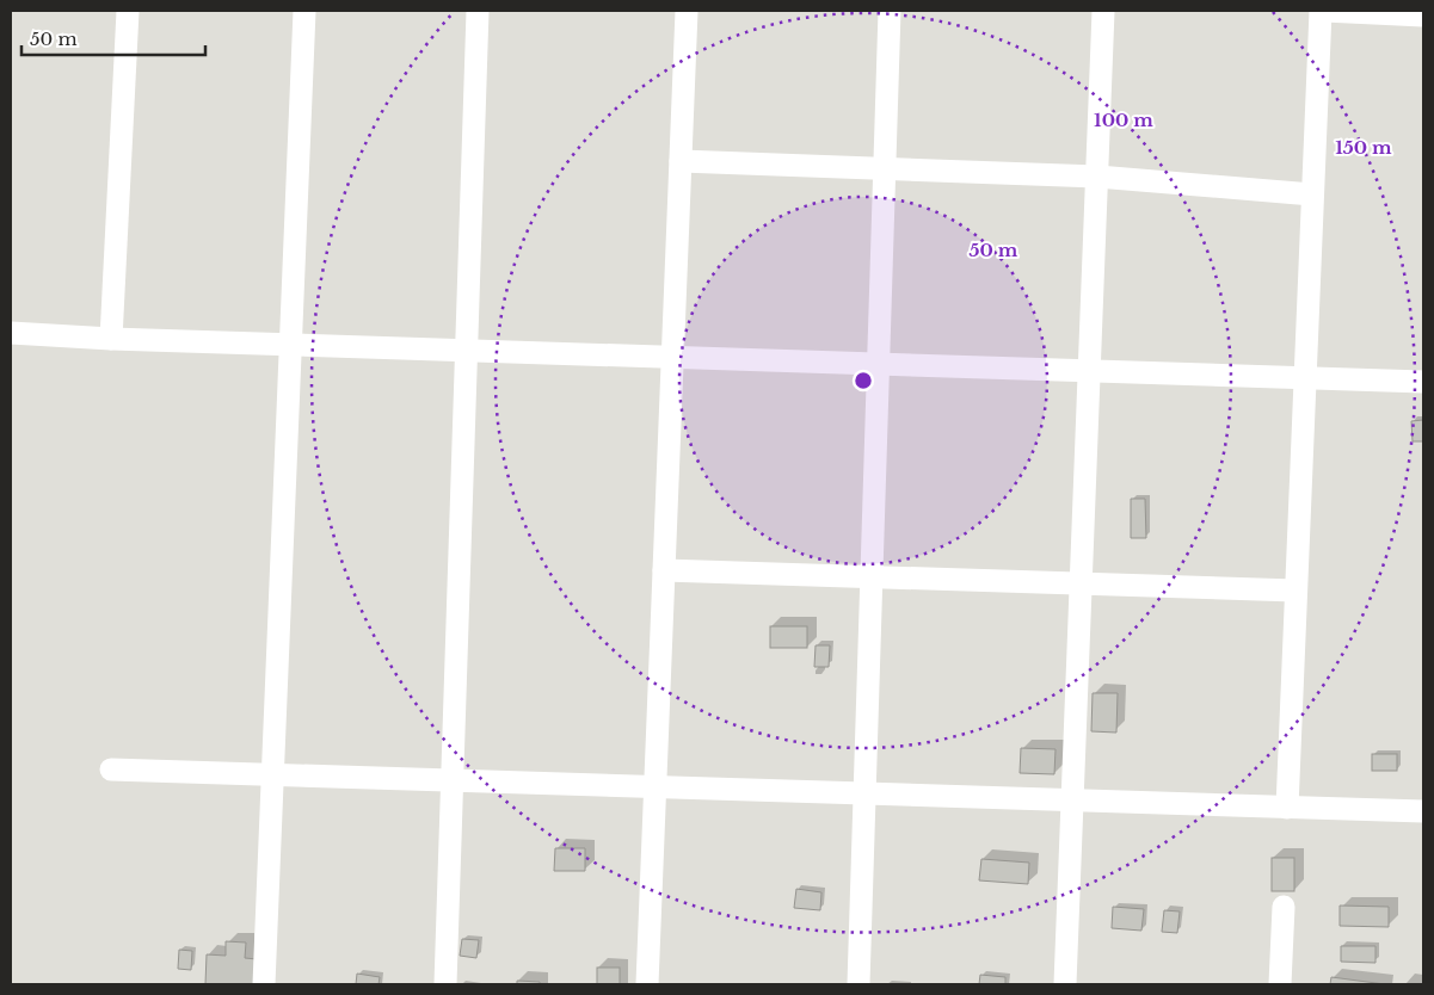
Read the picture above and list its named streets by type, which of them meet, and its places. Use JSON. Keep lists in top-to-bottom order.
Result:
{
  "scale_bar": "50 m",
  "rings": ["100 m", "150 m", "50 m"]
}
